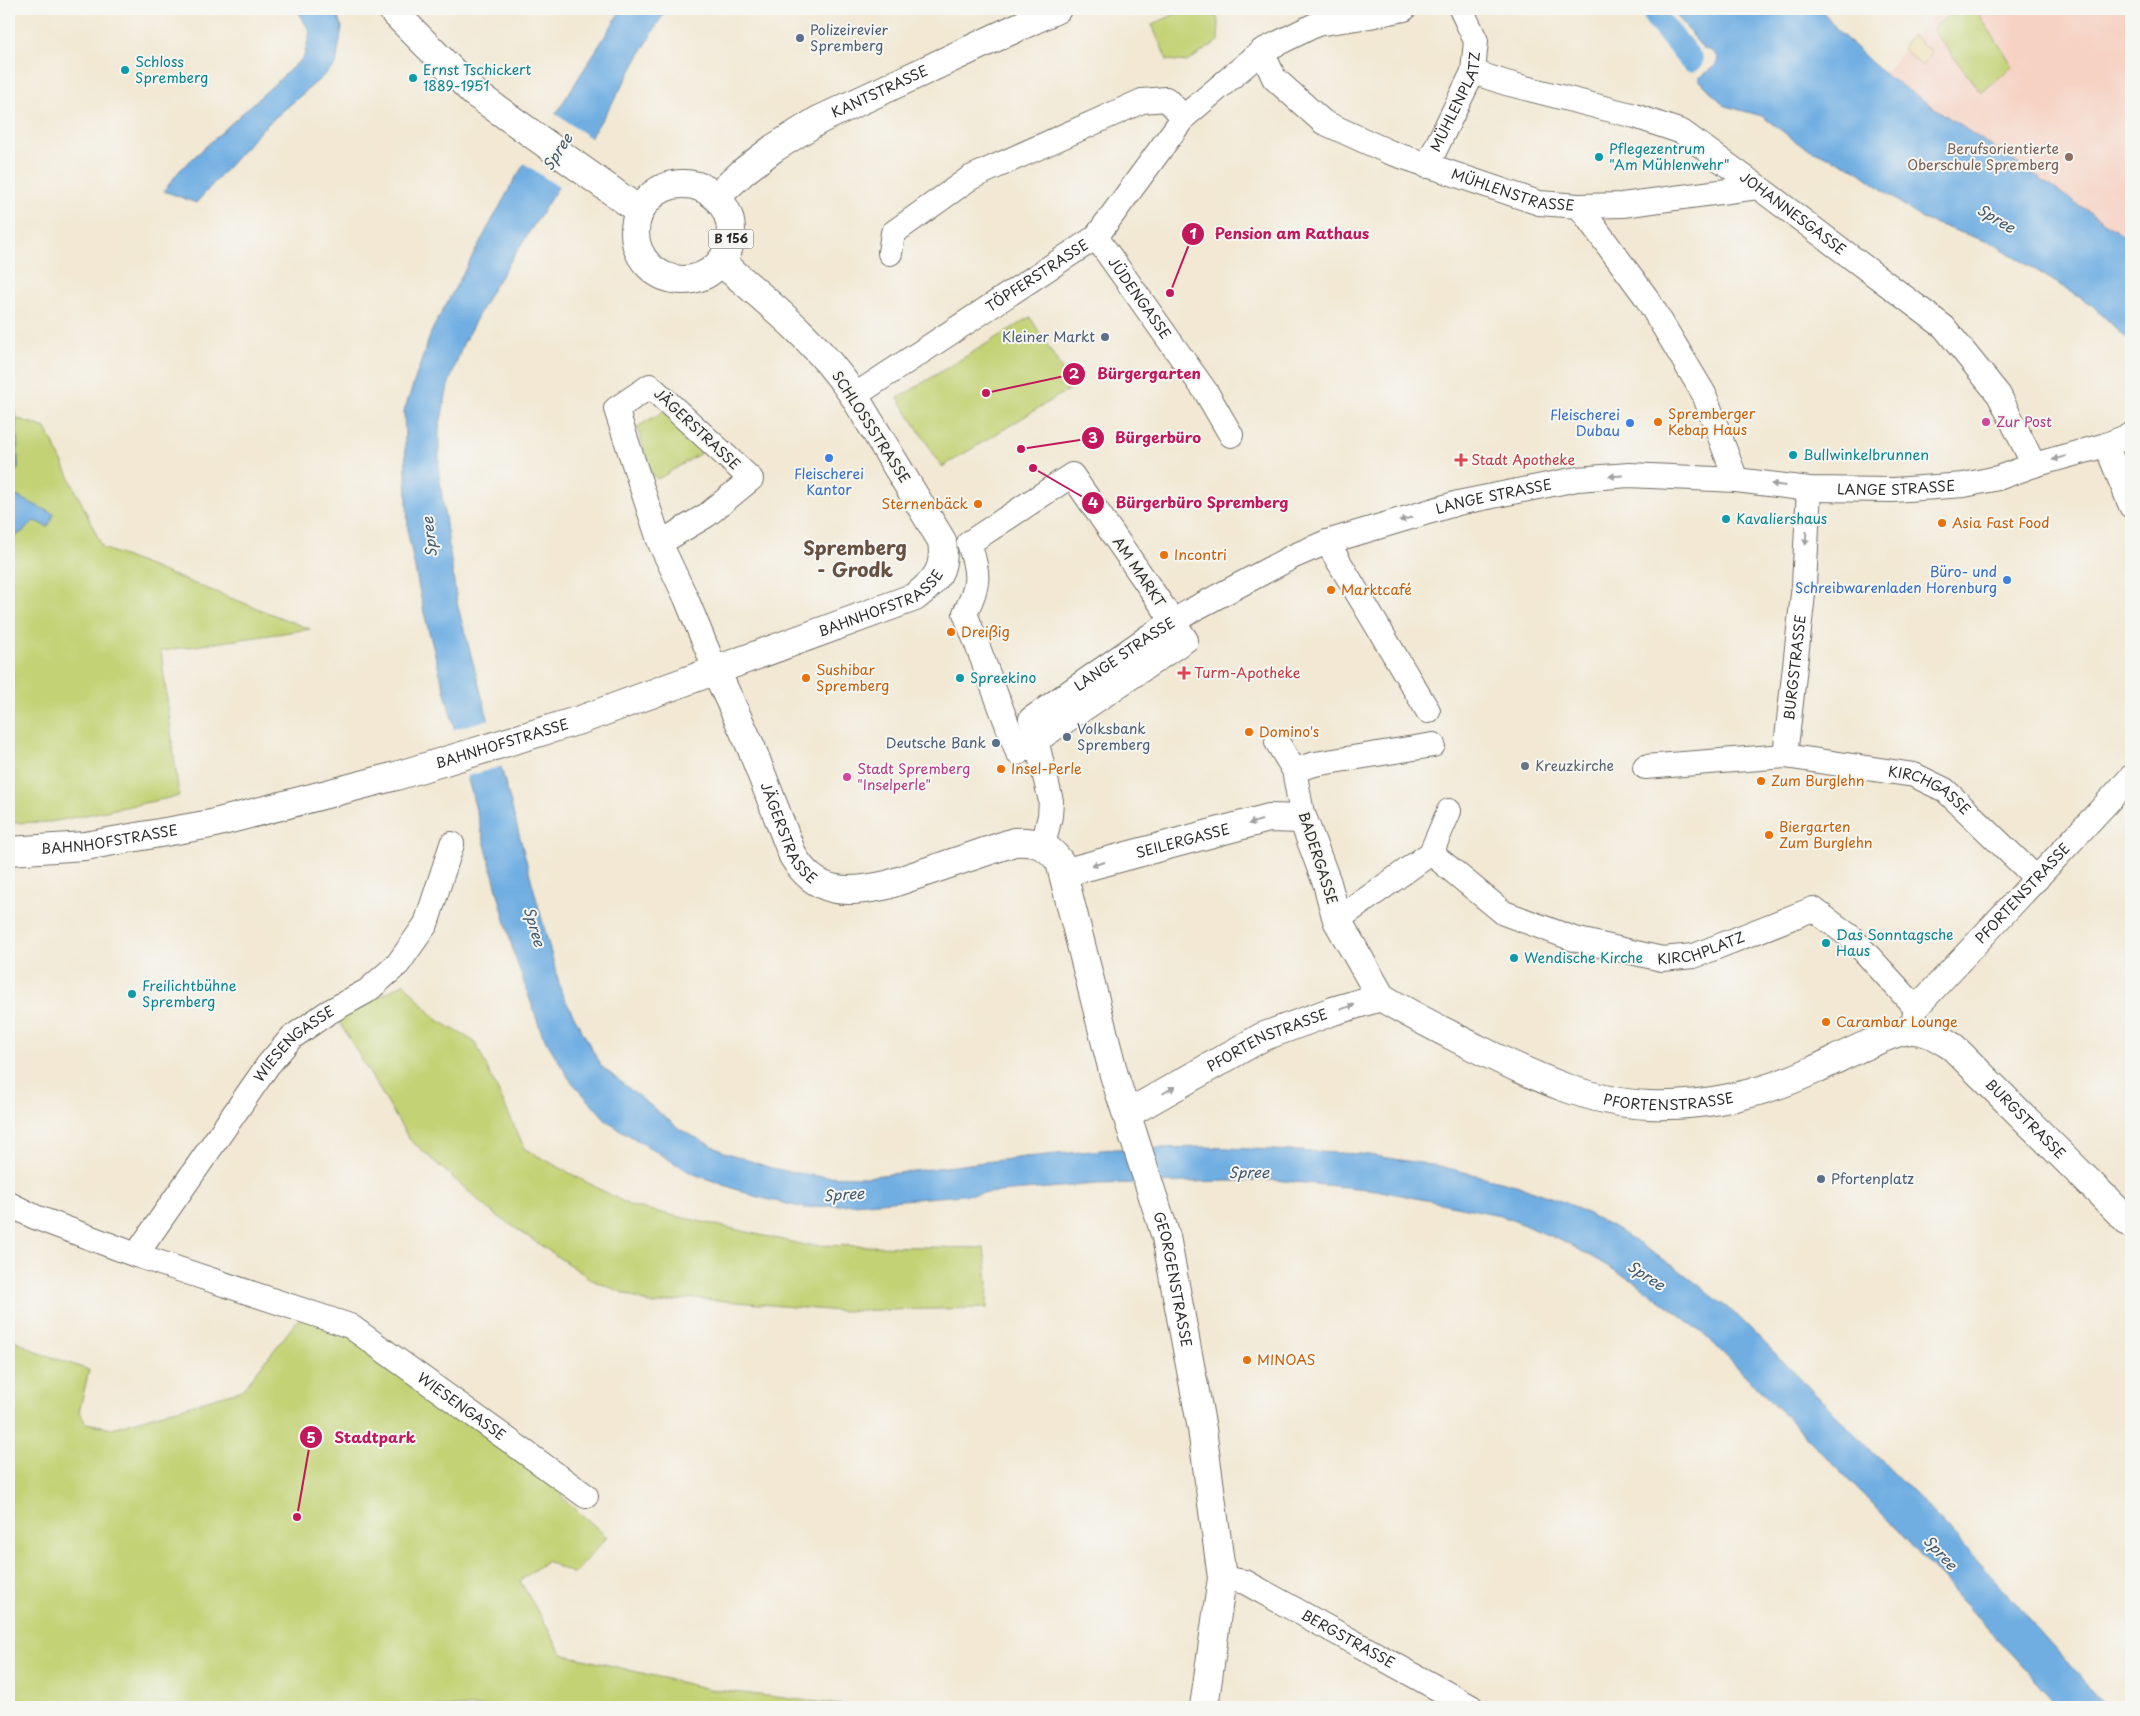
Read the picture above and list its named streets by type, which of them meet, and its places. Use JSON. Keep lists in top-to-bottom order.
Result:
{
  "streets": {
    "main road": [
      "KANTSTRASSE",
      "B 156",
      "SCHLOSSSTRASSE",
      "JÄGERSTRASSE",
      "BAHNHOFSTRASSE",
      "BURGSTRASSE",
      "SEILERGASSE",
      "BADERGASSE",
      "PFORTENSTRASSE",
      "GEORGENSTRASSE"
    ],
    "street": [
      "MÜHLENPLATZ",
      "MÜHLENSTRASSE",
      "JOHANNESGASSE",
      "TÖPFERSTRASSE",
      "JÜDENGASSE",
      "LANGE STRASSE",
      "AM MARKT",
      "KIRCHGASSE",
      "KIRCHPLATZ",
      "WIESENGASSE",
      "BERGSTRASSE"
    ]
  },
  "crossings": [
    ["KANTSTRASSE", "B 156"],
    ["KANTSTRASSE", "SCHLOSSSTRASSE"],
    ["MÜHLENPLATZ", "MÜHLENSTRASSE"],
    ["MÜHLENPLATZ", "JOHANNESGASSE"],
    ["MÜHLENSTRASSE", "TÖPFERSTRASSE"],
    ["MÜHLENSTRASSE", "LANGE STRASSE"],
    ["JOHANNESGASSE", "LANGE STRASSE"],
    ["B 156", "SCHLOSSSTRASSE"],
    ["TÖPFERSTRASSE", "JÜDENGASSE"],
    ["TÖPFERSTRASSE", "SCHLOSSSTRASSE"],
    ["SCHLOSSSTRASSE", "BAHNHOFSTRASSE"],
    ["JÄGERSTRASSE", "LANGE STRASSE"],
    ["JÄGERSTRASSE", "BAHNHOFSTRASSE"],
    ["JÄGERSTRASSE", "SEILERGASSE"],
    ["JÄGERSTRASSE", "GEORGENSTRASSE"],
    ["LANGE STRASSE", "AM MARKT"],
    ["LANGE STRASSE", "BURGSTRASSE"],
    ["LANGE STRASSE", "SEILERGASSE"],
    ["LANGE STRASSE", "GEORGENSTRASSE"],
    ["BURGSTRASSE", "KIRCHGASSE"],
    ["BURGSTRASSE", "PFORTENSTRASSE"],
    ["BURGSTRASSE", "KIRCHPLATZ"],
    ["KIRCHGASSE", "PFORTENSTRASSE"],
    ["SEILERGASSE", "BADERGASSE"],
    ["SEILERGASSE", "GEORGENSTRASSE"],
    ["BADERGASSE", "PFORTENSTRASSE"],
    ["BADERGASSE", "KIRCHPLATZ"],
    ["PFORTENSTRASSE", "KIRCHPLATZ"],
    ["PFORTENSTRASSE", "GEORGENSTRASSE"],
    ["GEORGENSTRASSE", "BERGSTRASSE"]
  ],
  "one_way": ["LANGE STRASSE", "BURGSTRASSE", "SEILERGASSE"],
  "districts": ["Spremberg - Grodk"],
  "water": ["Spree"],
  "places": {
    "other": [
      "Polizeirevier Spremberg",
      "Schloss Spremberg",
      "Ernst Tschickert 1889-1951",
      "Pflegezentrum \"Am Mühlenwehr\"",
      "Berufsorientierte Oberschule Spremberg",
      "Pension am Rathaus",
      "Kleiner Markt",
      "Bürgergarten",
      "Spremberger Kebap Haus",
      "Zur Post",
      "Fleischerei Dubau",
      "Bürgerbüro",
      "Bullwinkelbrunnen",
      "Fleischerei Kantor",
      "Bürgerbüro Spremberg",
      "Sternenbäck",
      "Kavaliershaus",
      "Asia Fast Food",
      "Incontri",
      "Büro- und Schreibwarenladen Horenburg",
      "Marktcafé",
      "Dreißig",
      "Sushibar Spremberg",
      "Spreekino",
      "Domino's",
      "Volksbank Spremberg",
      "Deutsche Bank",
      "Kreuzkirche",
      "Insel-Perle",
      "Stadt Spremberg \"Inselperle\"",
      "Zum Burglehn",
      "Biergarten Zum Burglehn",
      "Das Sonntagsche Haus",
      "Wendische Kirche",
      "Freilichtbühne Spremberg",
      "Carambar Lounge",
      "Pfortenplatz",
      "MINOAS",
      "Stadtpark"
    ],
    "health": ["Stadt Apotheke", "Turm-Apotheke"]
  }
}
